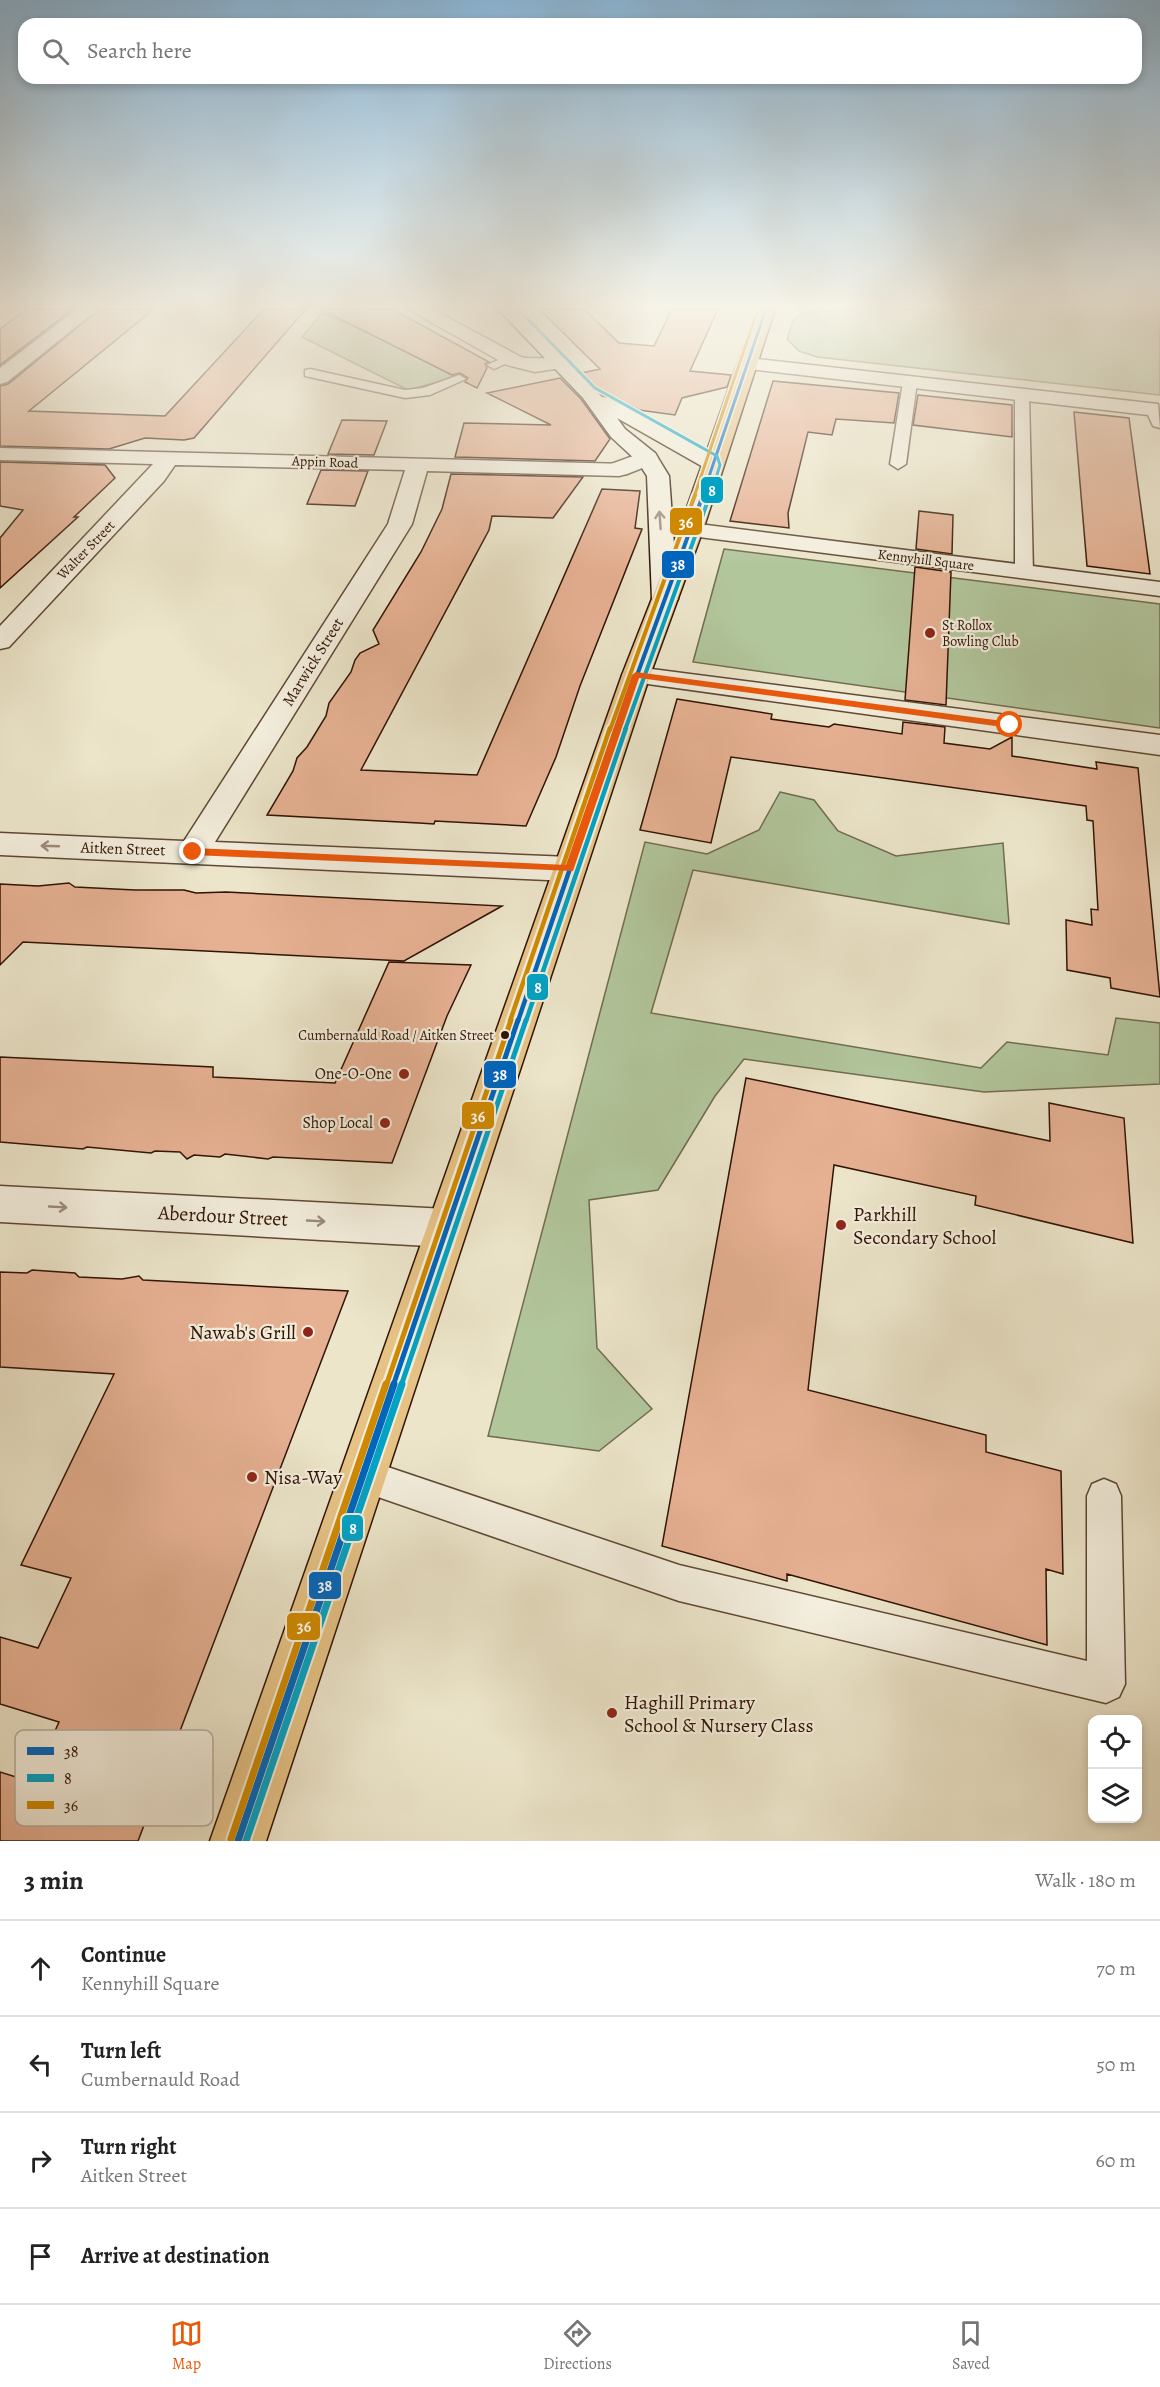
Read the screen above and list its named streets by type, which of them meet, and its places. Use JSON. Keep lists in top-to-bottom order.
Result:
{
  "streets": {
    "street": [
      "Appin Road",
      "Walter Street",
      "Kennyhill Square",
      "Marwick Street",
      "Aitken Street",
      "Aberdour Street"
    ]
  },
  "crossings": [
    ["Appin Road", "Walter Street"],
    ["Appin Road", "Marwick Street"],
    ["Marwick Street", "Aitken Street"]
  ],
  "one_way": ["Aberdour Street"],
  "places": [
    "St Rollox Bowling Club",
    "Cumbernauld Road / Aitken Street",
    "One-O-One",
    "Shop Local",
    "Parkhill Secondary School",
    "Nawab's Grill",
    "Nisa-Way",
    "Haghill Primary School & Nursery Class"
  ],
  "lines": ["transit line 38", "transit line 8", "transit line 36"],
  "legend": ["38", "8", "36"],
  "page": {
    "search": "Search here",
    "heading": ["3 min", "Walk · 180 m"],
    "list": [
      ["Continue", "Kennyhill Square", "70 m"],
      ["Turn left", "Cumbernauld Road", "50 m"],
      ["Turn right", "Aitken Street", "60 m"],
      "Arrive at destination"
    ],
    "nav": ["Map", "Directions", "Saved"]
  }
}
